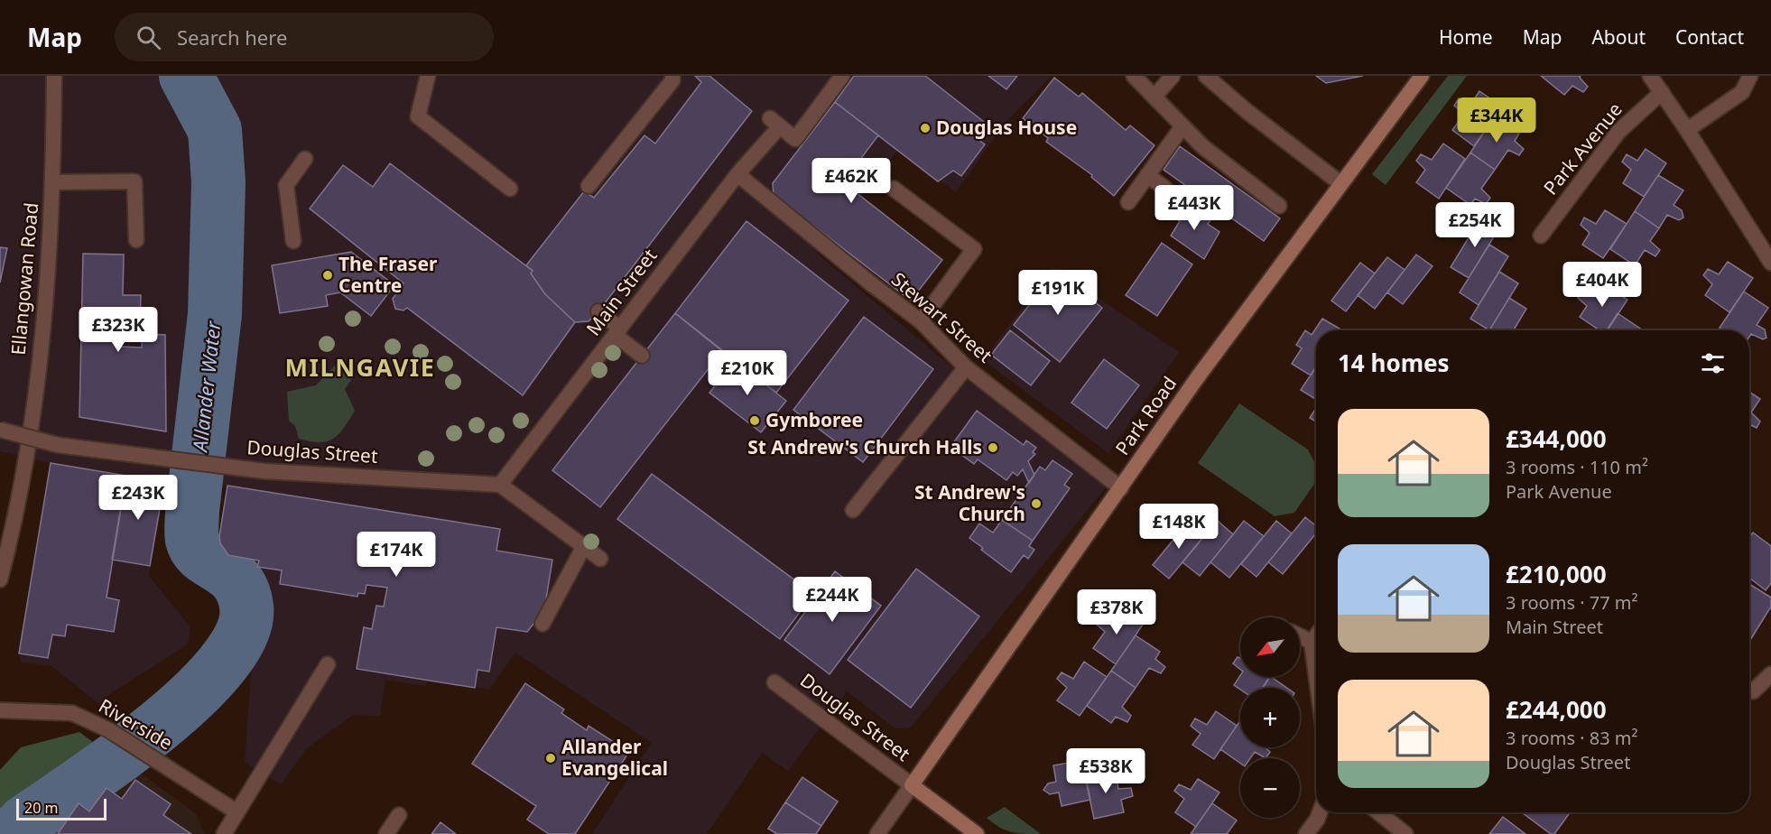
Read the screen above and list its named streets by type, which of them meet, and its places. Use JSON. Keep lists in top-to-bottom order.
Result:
{
  "streets": {
    "main road": ["Park Road"],
    "street": [
      "Park Avenue",
      "Ellangowan Road",
      "Main Street",
      "Stewart Street",
      "Douglas Street",
      "Riverside"
    ]
  },
  "crossings": [
    ["Main Street", "Stewart Street"],
    ["Main Street", "Douglas Street"],
    ["Stewart Street", "Park Road"],
    ["Park Road", "Douglas Street"]
  ],
  "districts": ["MILNGAVIE"],
  "water": ["Allander Water"],
  "places": [
    "Douglas House",
    "The Fraser Centre",
    "Gymboree",
    "St Andrew's Church Halls",
    "St Andrew's Church",
    "Allander Evangelical"
  ],
  "scale_bar": "20 m",
  "north": "bottom left",
  "page": {
    "header": "Map",
    "search": "Search here",
    "nav": [
      "Home",
      "Map",
      "About",
      "Contact"
    ],
    "price": [
      "£344K",
      "£462K",
      "£443K",
      "£254K",
      "£404K",
      "£191K",
      "£323K",
      "£210K",
      "£243K",
      "£148K",
      "£174K",
      "£244K",
      "£378K",
      "£538K"
    ],
    "heading": "14 homes",
    "list": [
      {
        "name": "£344,000",
        "note": "3 rooms · 110 m² · Park Avenue"
      },
      {
        "name": "£210,000",
        "note": "3 rooms · 77 m² · Main Street"
      },
      {
        "name": "£244,000",
        "note": "3 rooms · 83 m² · Douglas Street"
      }
    ],
    "map_buttons": ["+", "−"],
    "scale": "20 m"
  }
}
